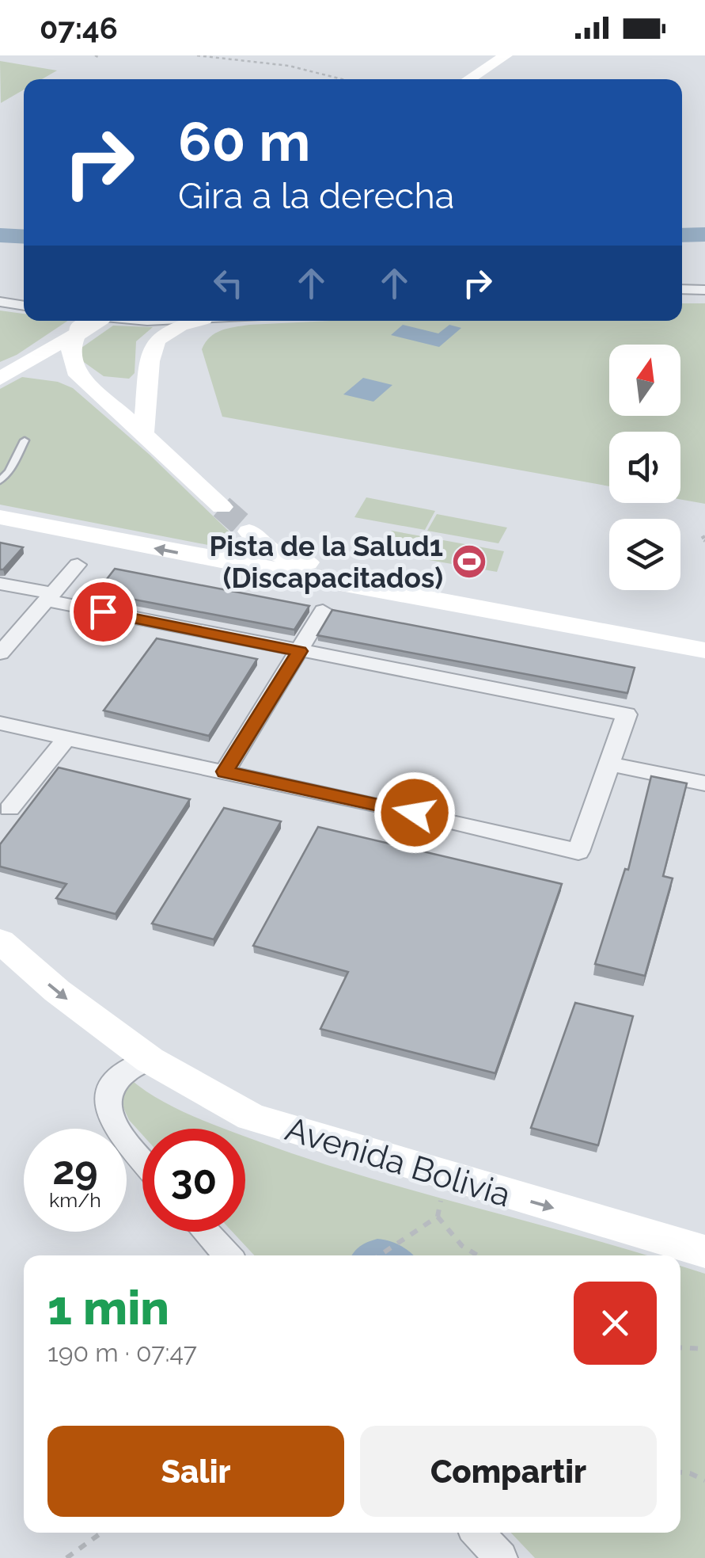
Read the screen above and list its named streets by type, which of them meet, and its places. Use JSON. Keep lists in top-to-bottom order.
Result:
{
  "streets": {
    "main road": ["Avenida Bolivia"]
  },
  "one_way": ["Avenida Bolivia"],
  "places": {
    "sports": ["Pista de la Salud1 (Discapacitados)"]
  },
  "north": "top",
  "page": {
    "status": "07:46",
    "turn": ["60 m", "Gira a la derecha"],
    "speed": "29 km/h",
    "limit": "30",
    "heading": ["1 min", "190 m · 07:47"],
    "buttons": ["Salir", "Compartir"]
  }
}
